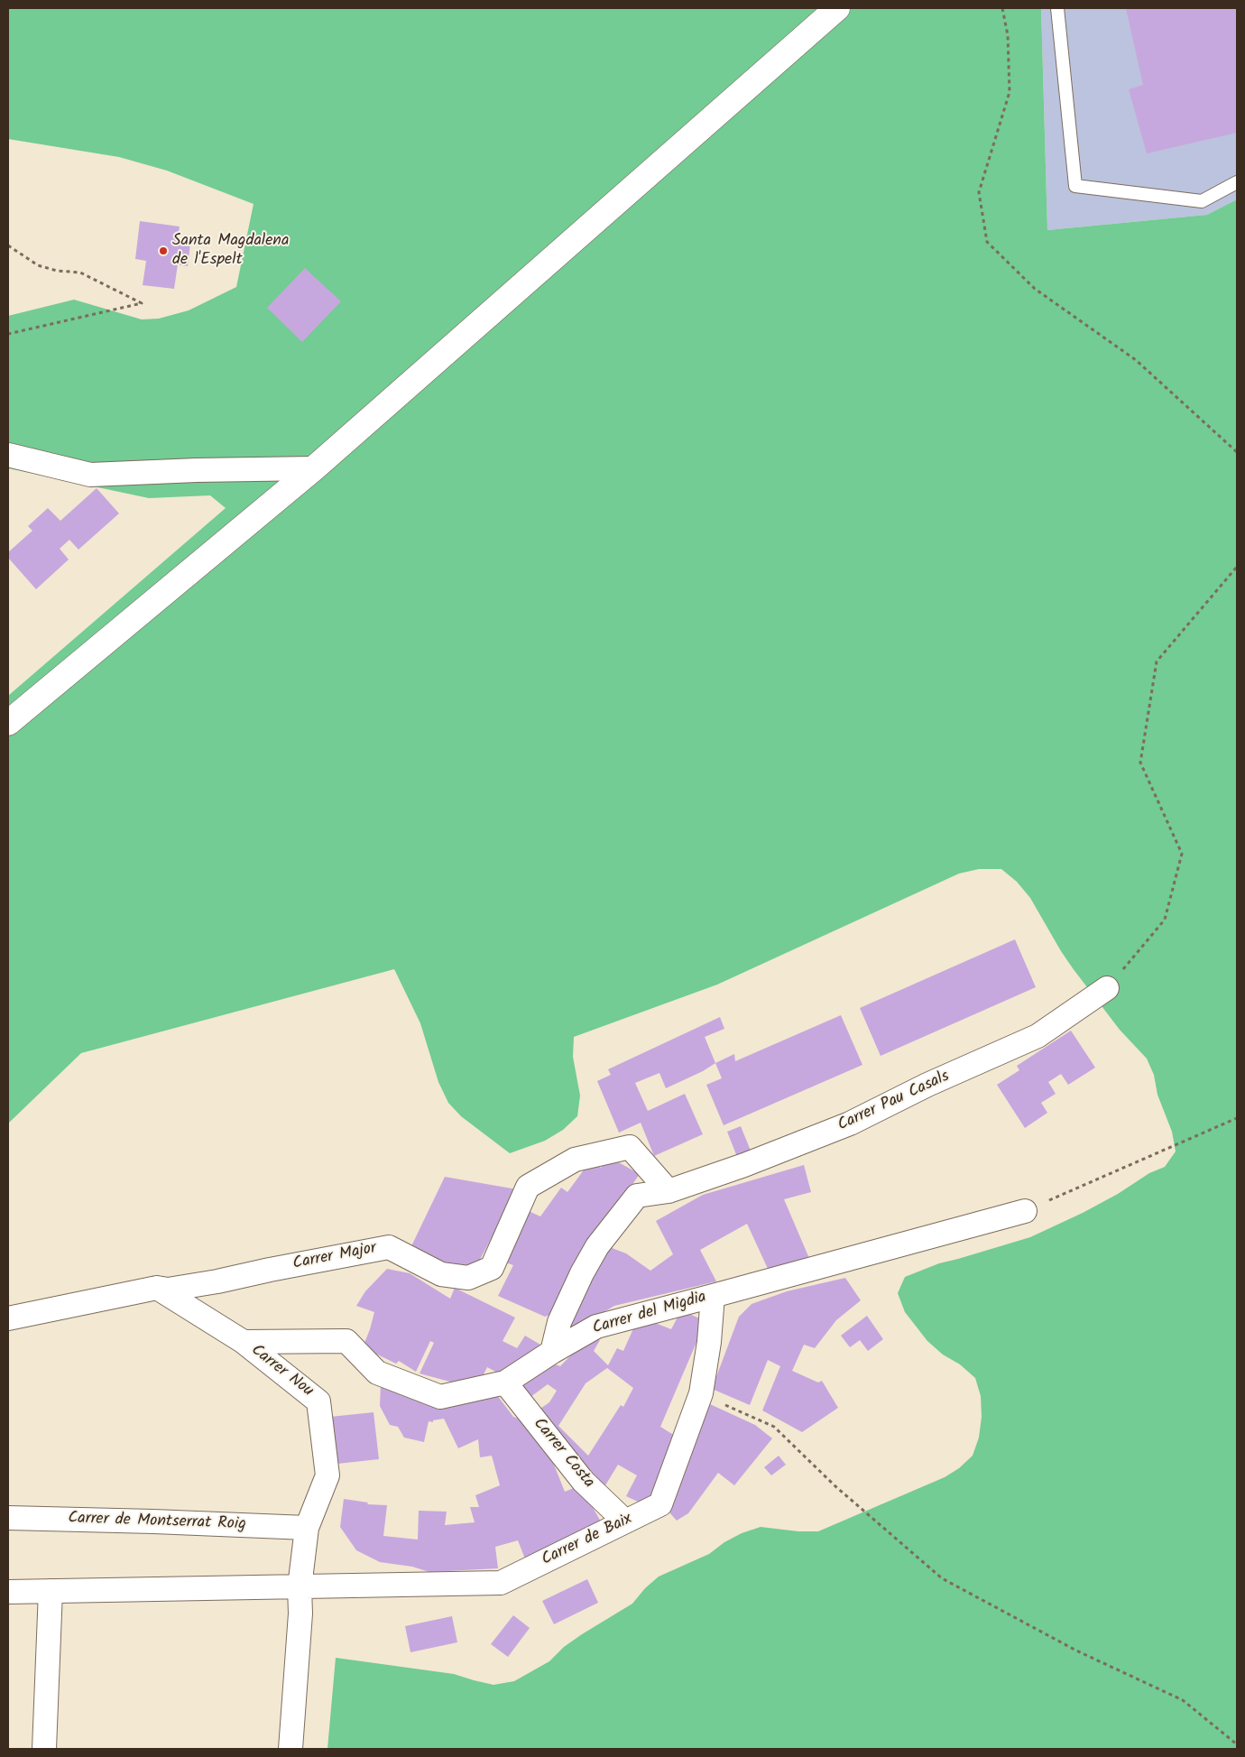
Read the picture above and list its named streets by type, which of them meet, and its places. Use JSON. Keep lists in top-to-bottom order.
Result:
{
  "streets": {
    "street": [
      "Carrer Pau Casals",
      "Carrer Major",
      "Carrer del Migdia",
      "Carrer Nou",
      "Carrer Costa",
      "Carrer de Montserrat Roig",
      "Carrer de Baix"
    ]
  },
  "crossings": [
    ["Carrer Pau Casals", "Carrer Major"],
    ["Carrer Pau Casals", "Carrer del Migdia"],
    ["Carrer del Migdia", "Carrer Nou"],
    ["Carrer del Migdia", "Carrer Costa"],
    ["Carrer del Migdia", "Carrer de Baix"],
    ["Carrer Nou", "Carrer de Montserrat Roig"],
    ["Carrer Nou", "Carrer de Baix"],
    ["Carrer Costa", "Carrer de Baix"]
  ],
  "places": ["Santa Magdalena de l'Espelt"]
}
